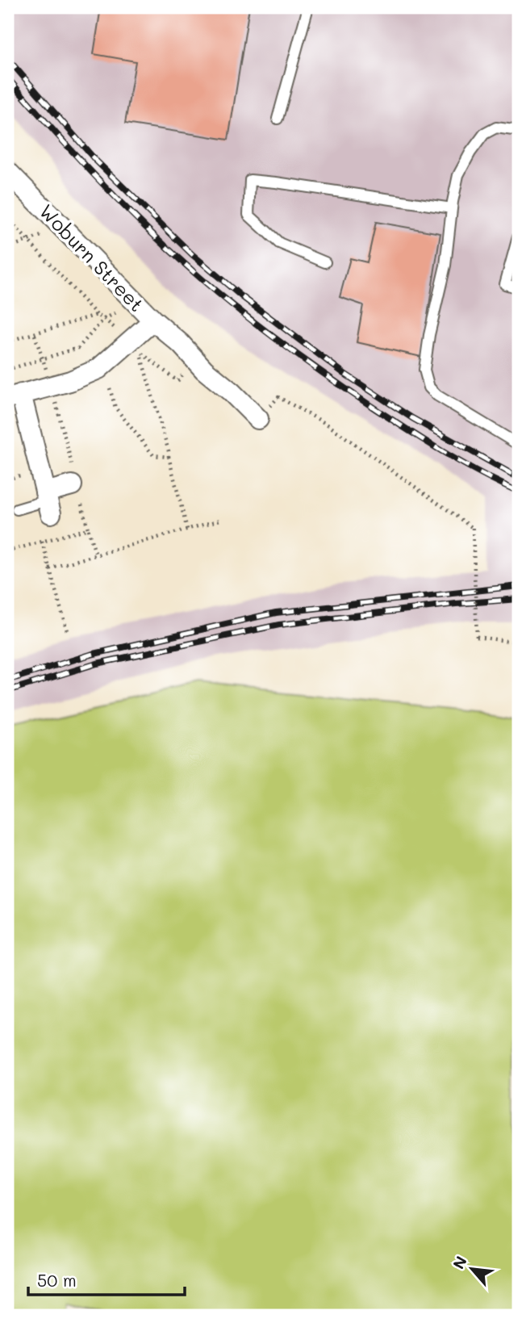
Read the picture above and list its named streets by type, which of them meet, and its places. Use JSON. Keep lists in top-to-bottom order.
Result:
{
  "streets": {
    "street": ["Woburn Street"]
  },
  "scale_bar": "50 m",
  "north": "top left"
}
